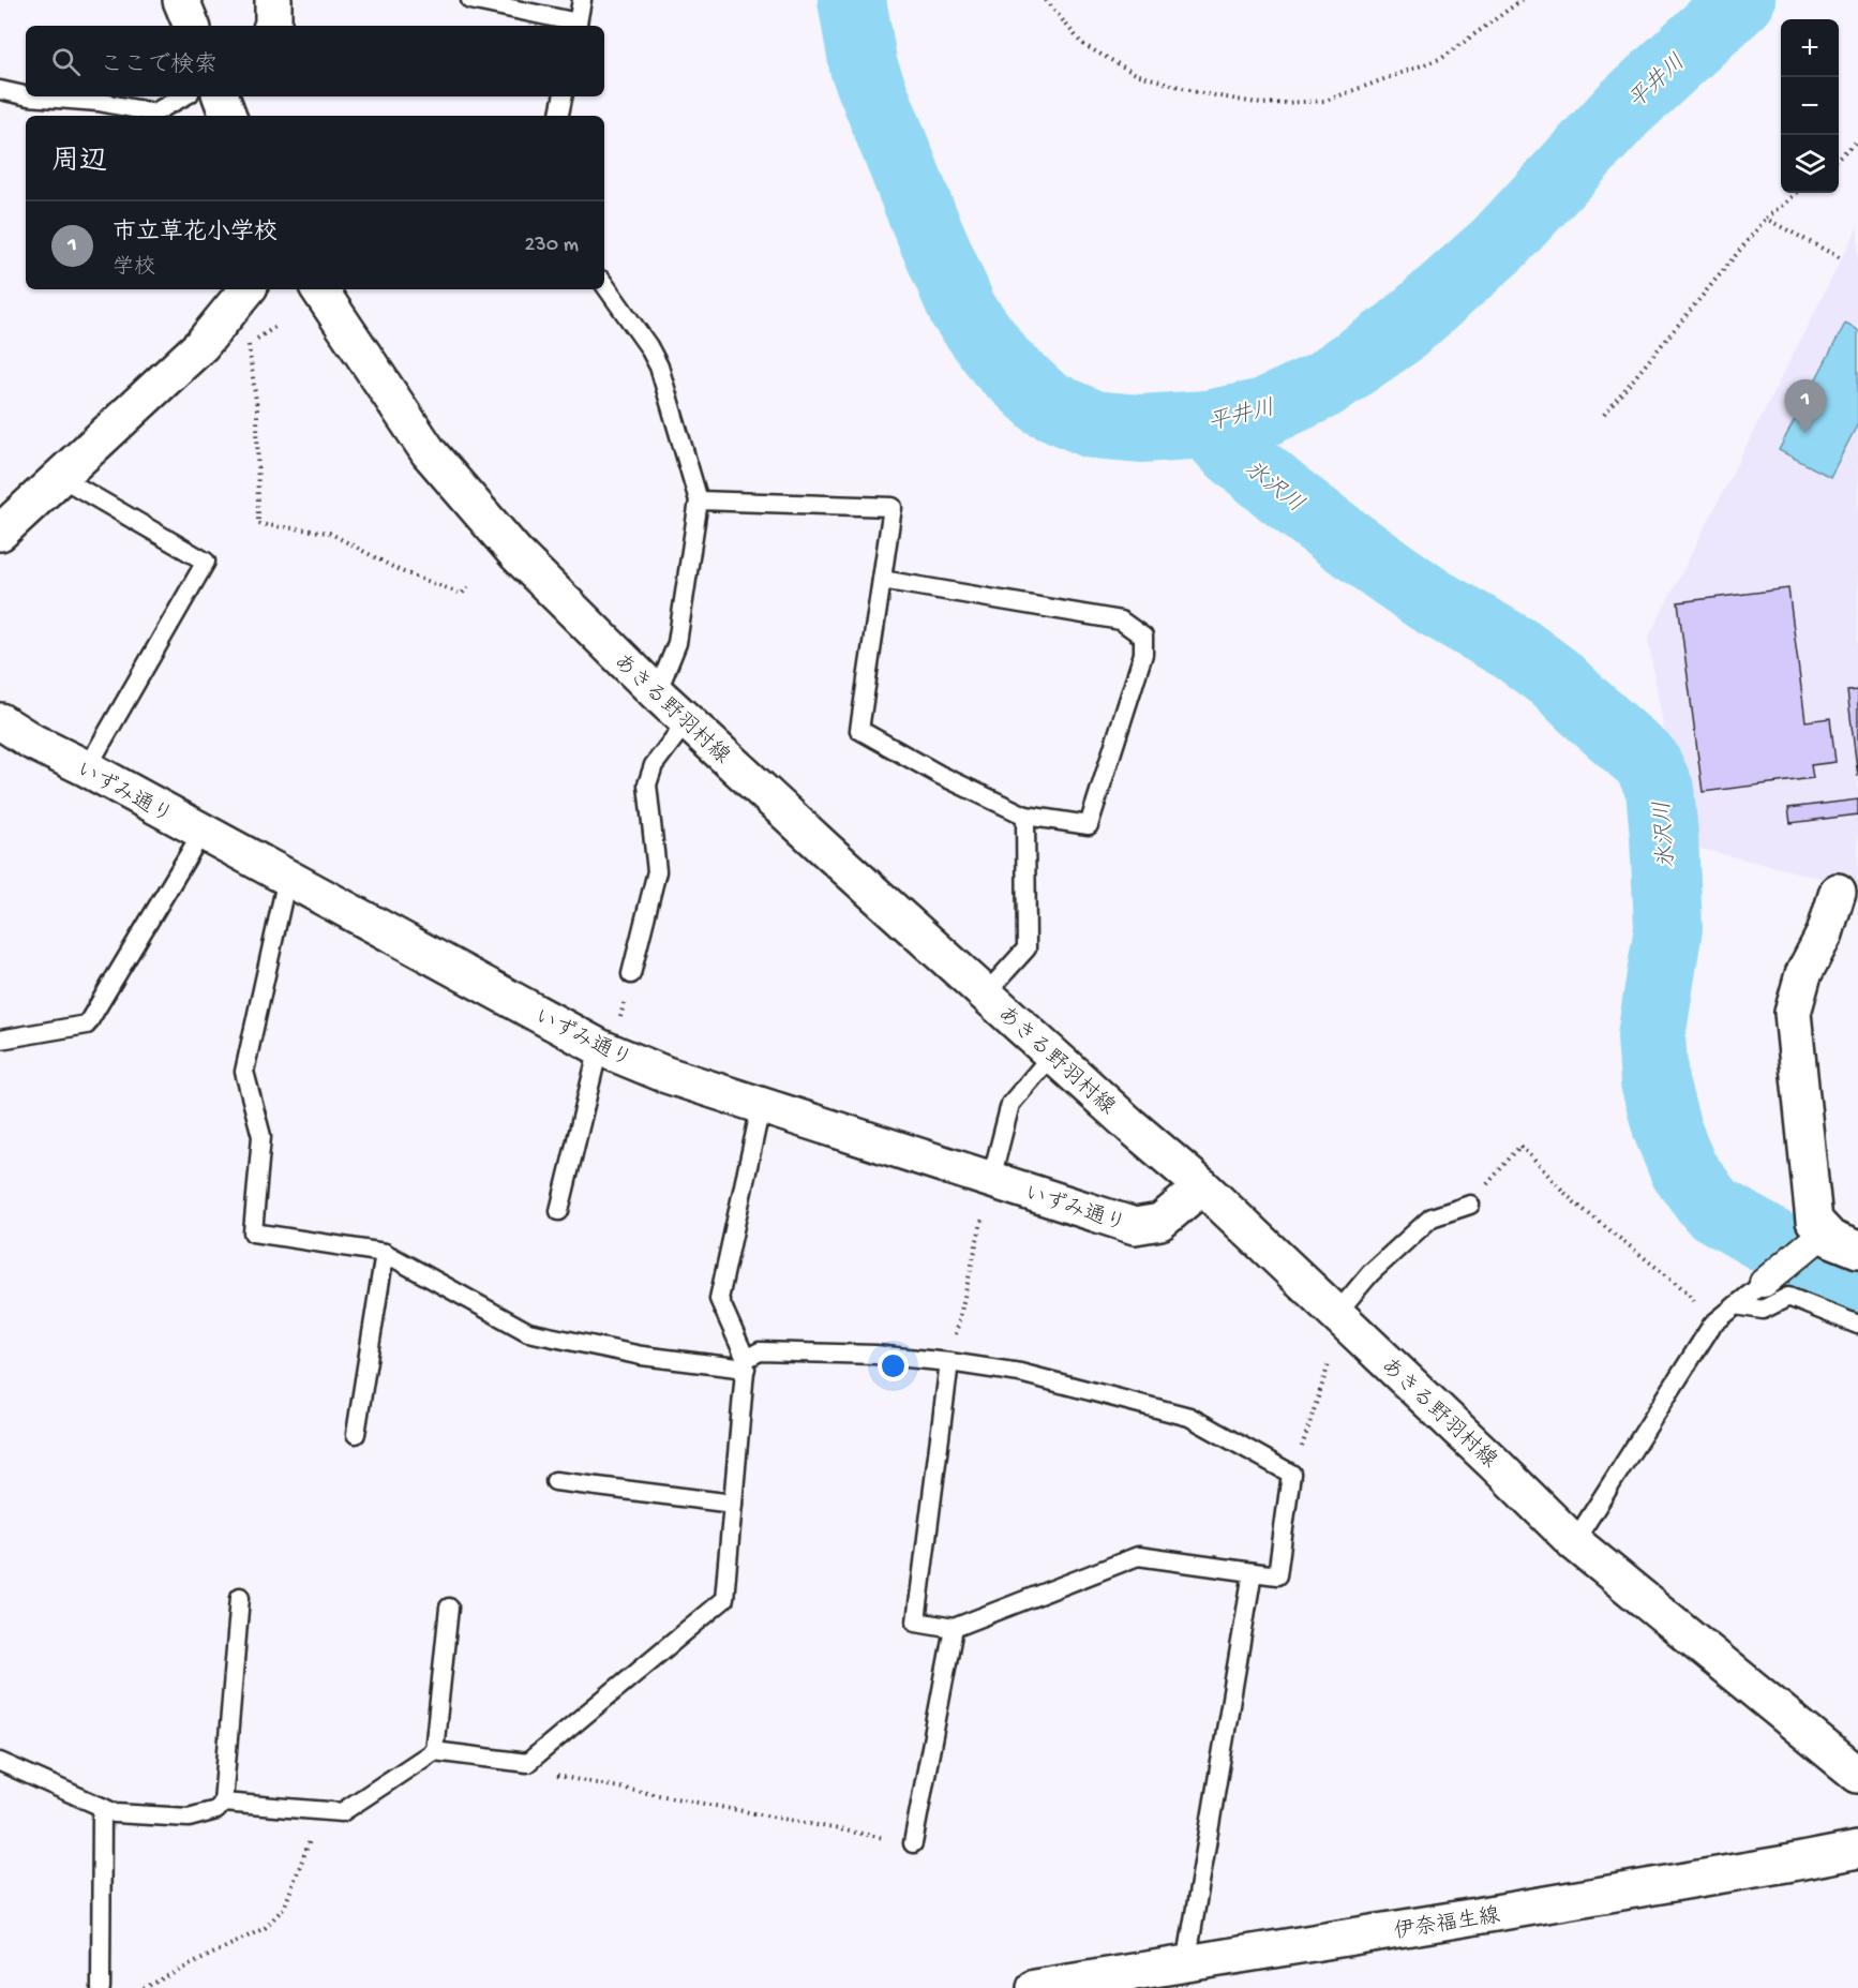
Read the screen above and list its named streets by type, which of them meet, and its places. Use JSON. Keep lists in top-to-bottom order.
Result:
{
  "streets": {
    "main road": ["あきる野羽村線", "いずみ通り", "伊奈福生線"]
  },
  "crossings": [
    ["あきる野羽村線", "いずみ通り"]
  ],
  "water": ["平井川", "氷沢川"],
  "page": {
    "map_buttons": ["+", "−"],
    "search": "ここで検索",
    "heading": "周辺",
    "list": [
      {
        "mark": "1",
        "name": "市立草花小学校",
        "note": "学校",
        "value": "230 m"
      }
    ],
    "pins": "1"
  }
}
